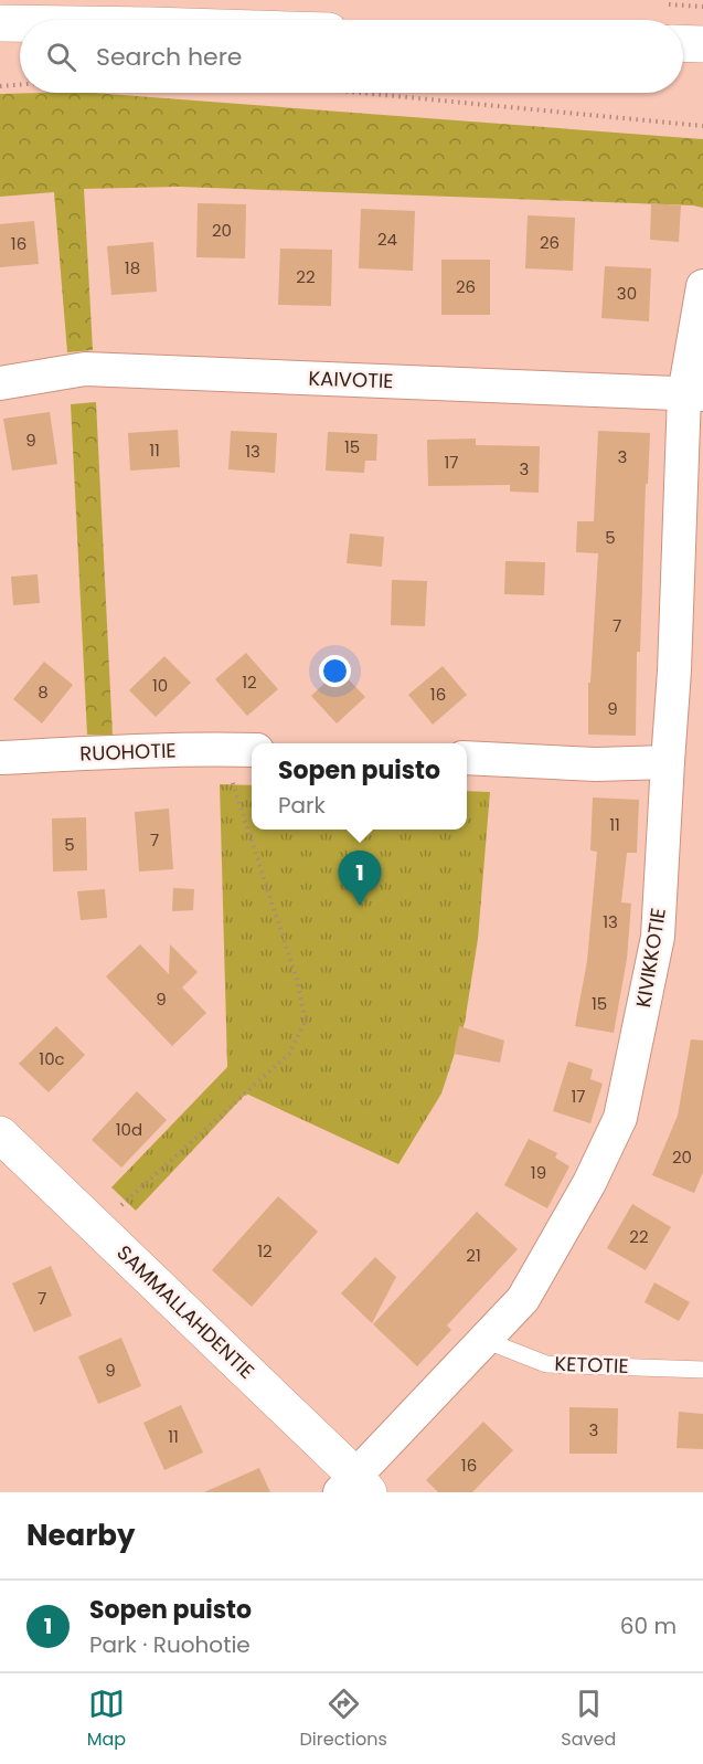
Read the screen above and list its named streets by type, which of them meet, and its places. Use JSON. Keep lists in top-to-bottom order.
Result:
{
  "streets": {
    "street": [
      "KAIVOTIE",
      "RUOHOTIE",
      "KIVIKKOTIE",
      "SAMMALLAHDENTIE"
    ],
    "lane": ["KETOTIE"]
  },
  "crossings": [
    ["KAIVOTIE", "KIVIKKOTIE"],
    ["KIVIKKOTIE", "SAMMALLAHDENTIE"],
    ["KIVIKKOTIE", "KETOTIE"]
  ],
  "house_numbers": [
    "20",
    "24",
    "26",
    "16",
    "18",
    "22",
    "26",
    "30",
    "9",
    "15",
    "11",
    "13",
    "3",
    "17",
    "3",
    "5",
    "7",
    "12",
    "10",
    "8",
    "16",
    "9",
    "11",
    "7",
    "5",
    "13",
    "9",
    "15",
    "10c",
    "17",
    "10d",
    "20",
    "19",
    "22",
    "12",
    "21",
    "7",
    "9",
    "3",
    "11",
    "16"
  ],
  "page": {
    "search": "Search here",
    "popup": ["Sopen puisto", "Park"],
    "pins": "1",
    "heading": "Nearby",
    "list": [
      {
        "mark": "1",
        "name": "Sopen puisto",
        "note": "Park · Ruohotie",
        "value": "60 m"
      }
    ],
    "nav": ["Map", "Directions", "Saved"]
  }
}
